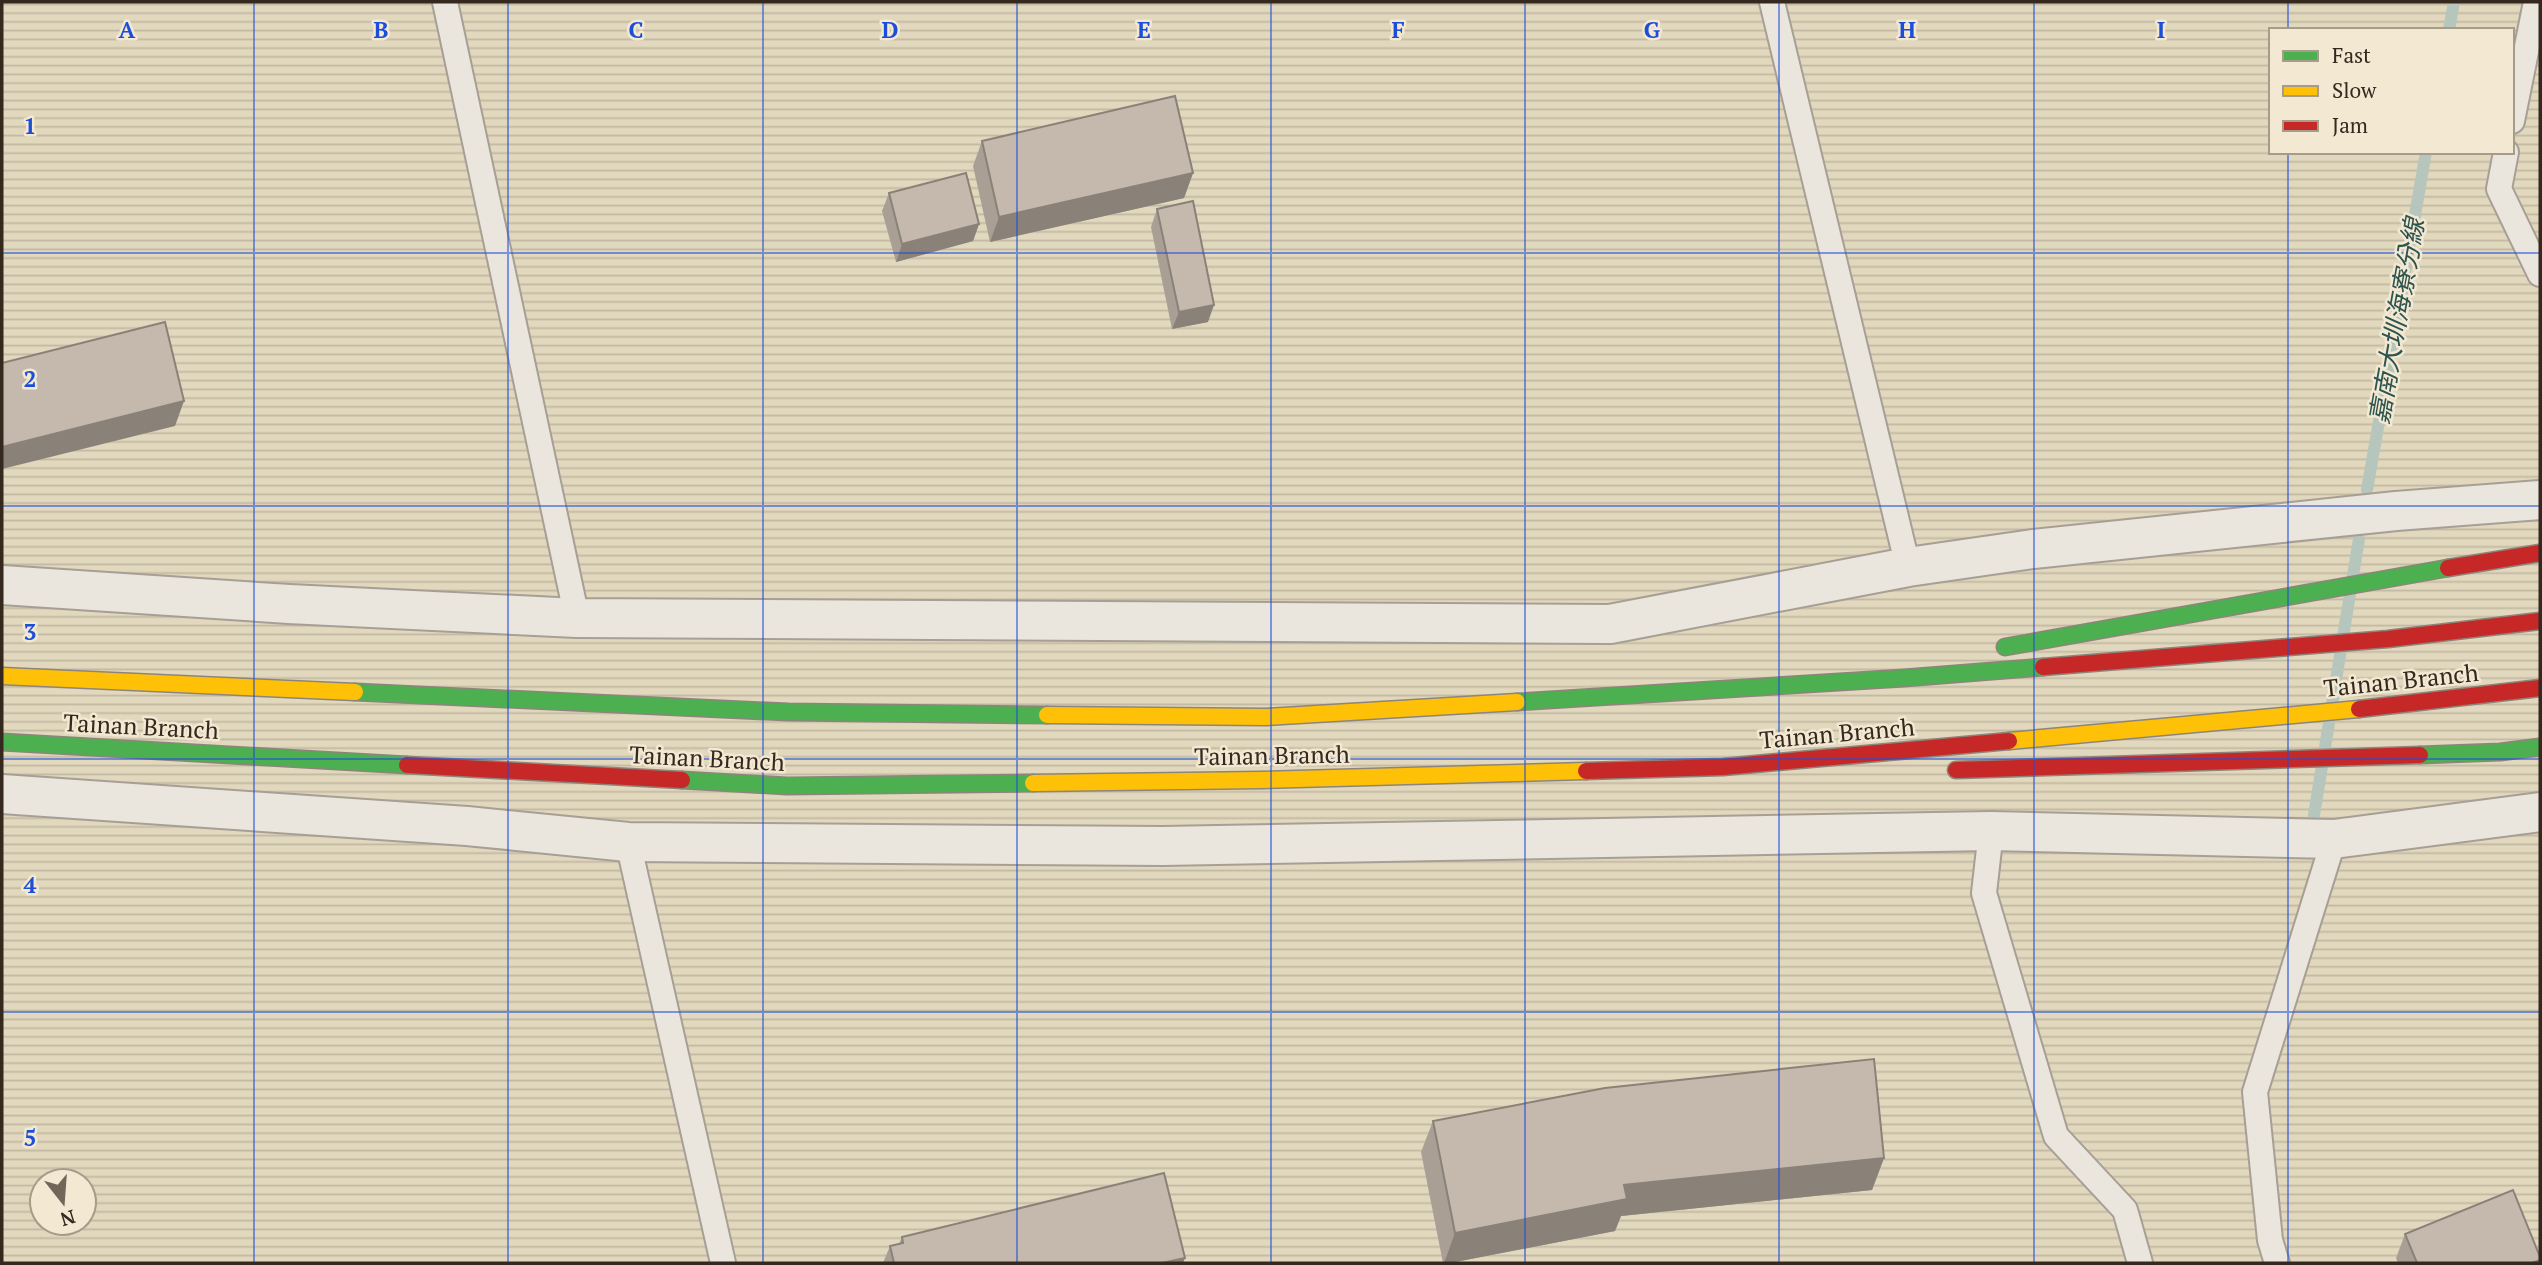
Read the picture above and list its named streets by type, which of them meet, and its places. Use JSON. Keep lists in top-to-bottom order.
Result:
{
  "streets": {
    "highway": ["Tainan Branch"]
  },
  "water": ["嘉南大圳海寮分線"],
  "legend": ["Fast", "Slow", "Jam"],
  "north": "bottom",
  "grid": {
    "columns": [
      "A",
      "B",
      "C",
      "D",
      "E",
      "F",
      "G",
      "H",
      "I"
    ],
    "rows": [
      "1",
      "2",
      "3",
      "4",
      "5"
    ]
  }
}
